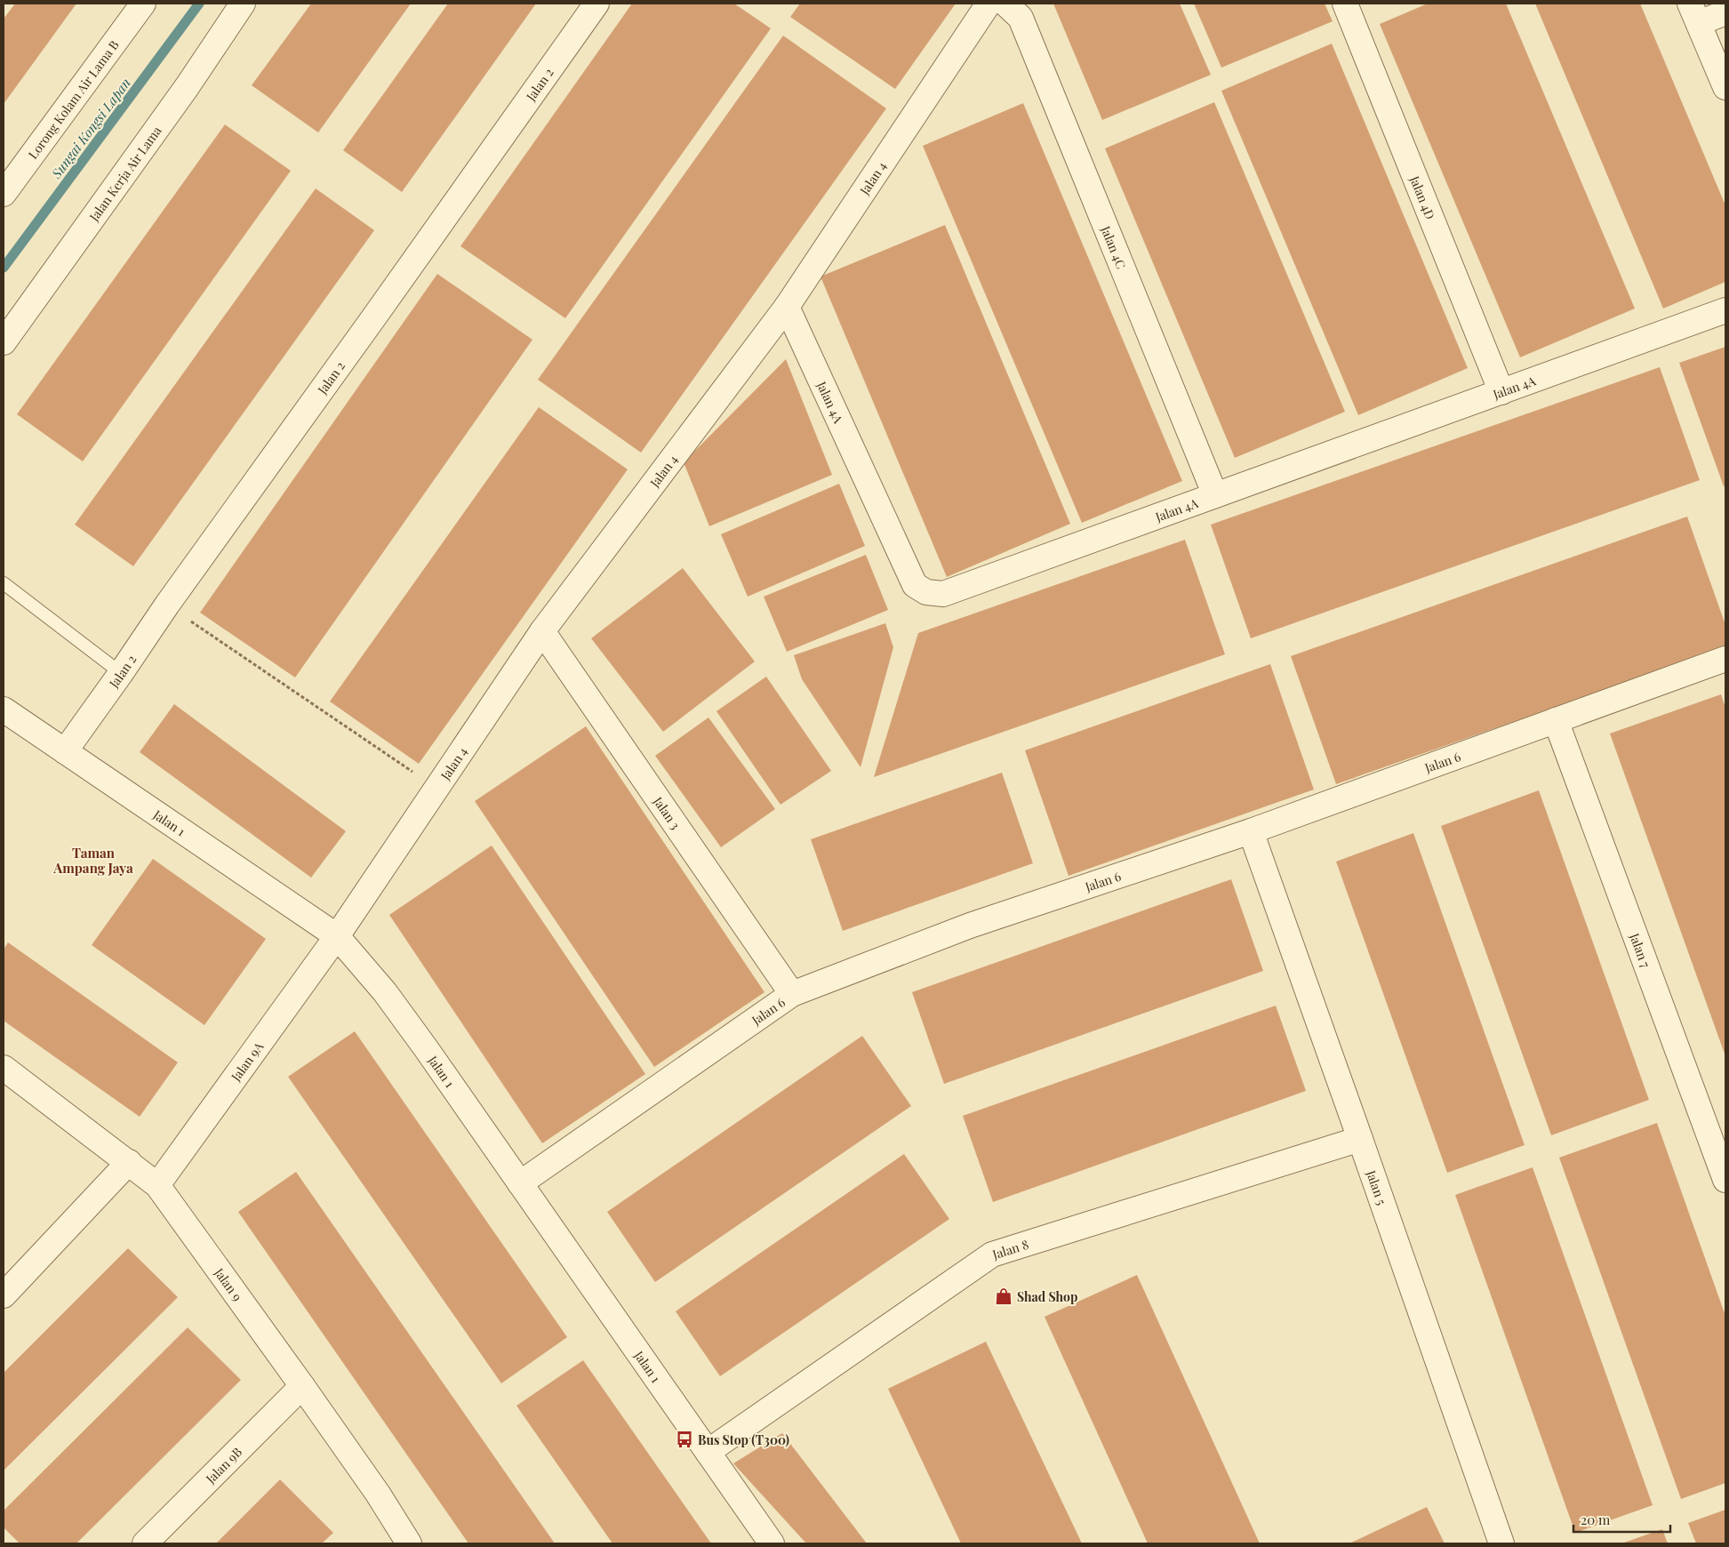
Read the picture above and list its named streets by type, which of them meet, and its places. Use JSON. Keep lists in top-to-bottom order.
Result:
{
  "streets": {
    "street": [
      "Jalan 2",
      "Lorong Kolam Air Lama B",
      "Jalan Kerja Air Lama",
      "Jalan 4",
      "Jalan 4D",
      "Jalan 4C",
      "Jalan 4A",
      "Jalan 6",
      "Jalan 3",
      "Jalan 1",
      "Jalan 7",
      "Jalan 9A",
      "Jalan 5",
      "Jalan 8",
      "Jalan 9",
      "Jalan 9B"
    ]
  },
  "crossings": [
    ["Jalan 2", "Jalan 1"],
    ["Jalan 4", "Jalan 4A"],
    ["Jalan 4", "Jalan 3"],
    ["Jalan 4", "Jalan 1"],
    ["Jalan 4", "Jalan 9A"],
    ["Jalan 4D", "Jalan 4A"],
    ["Jalan 4C", "Jalan 4A"],
    ["Jalan 6", "Jalan 3"],
    ["Jalan 6", "Jalan 1"],
    ["Jalan 6", "Jalan 7"],
    ["Jalan 6", "Jalan 5"],
    ["Jalan 1", "Jalan 9A"],
    ["Jalan 1", "Jalan 8"],
    ["Jalan 9A", "Jalan 9"],
    ["Jalan 5", "Jalan 8"],
    ["Jalan 9", "Jalan 9B"]
  ],
  "districts": ["Taman Ampang Jaya"],
  "water": ["Sungai Kongsi Lapan"],
  "places": {
    "shop": ["Shad Shop"],
    "bus stop": ["Bus Stop (T300)"]
  },
  "scale_bar": "20 m"
}
